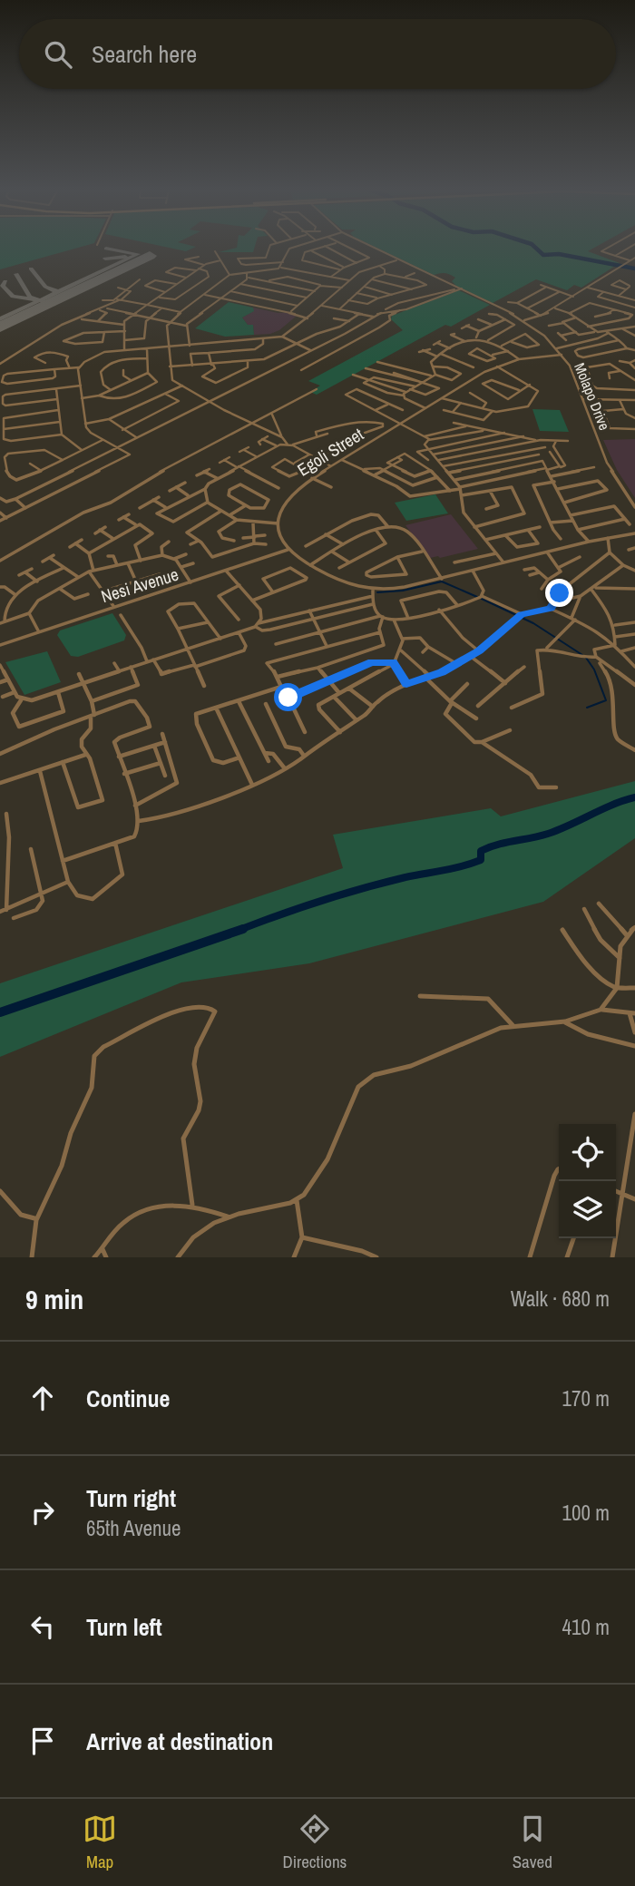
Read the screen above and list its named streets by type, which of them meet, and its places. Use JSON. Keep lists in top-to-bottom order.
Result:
{
  "streets": {
    "street": ["Molapo Drive", "Egoli Street", "Nesi Avenue"]
  },
  "crossings": [
    ["Molapo Drive", "Egoli Street"]
  ],
  "page": {
    "search": "Search here",
    "heading": ["9 min", "Walk · 680 m"],
    "list": [
      ["Continue", "170 m"],
      ["Turn right", "65th Avenue", "100 m"],
      ["Turn left", "410 m"],
      "Arrive at destination"
    ],
    "nav": ["Map", "Directions", "Saved"]
  }
}
